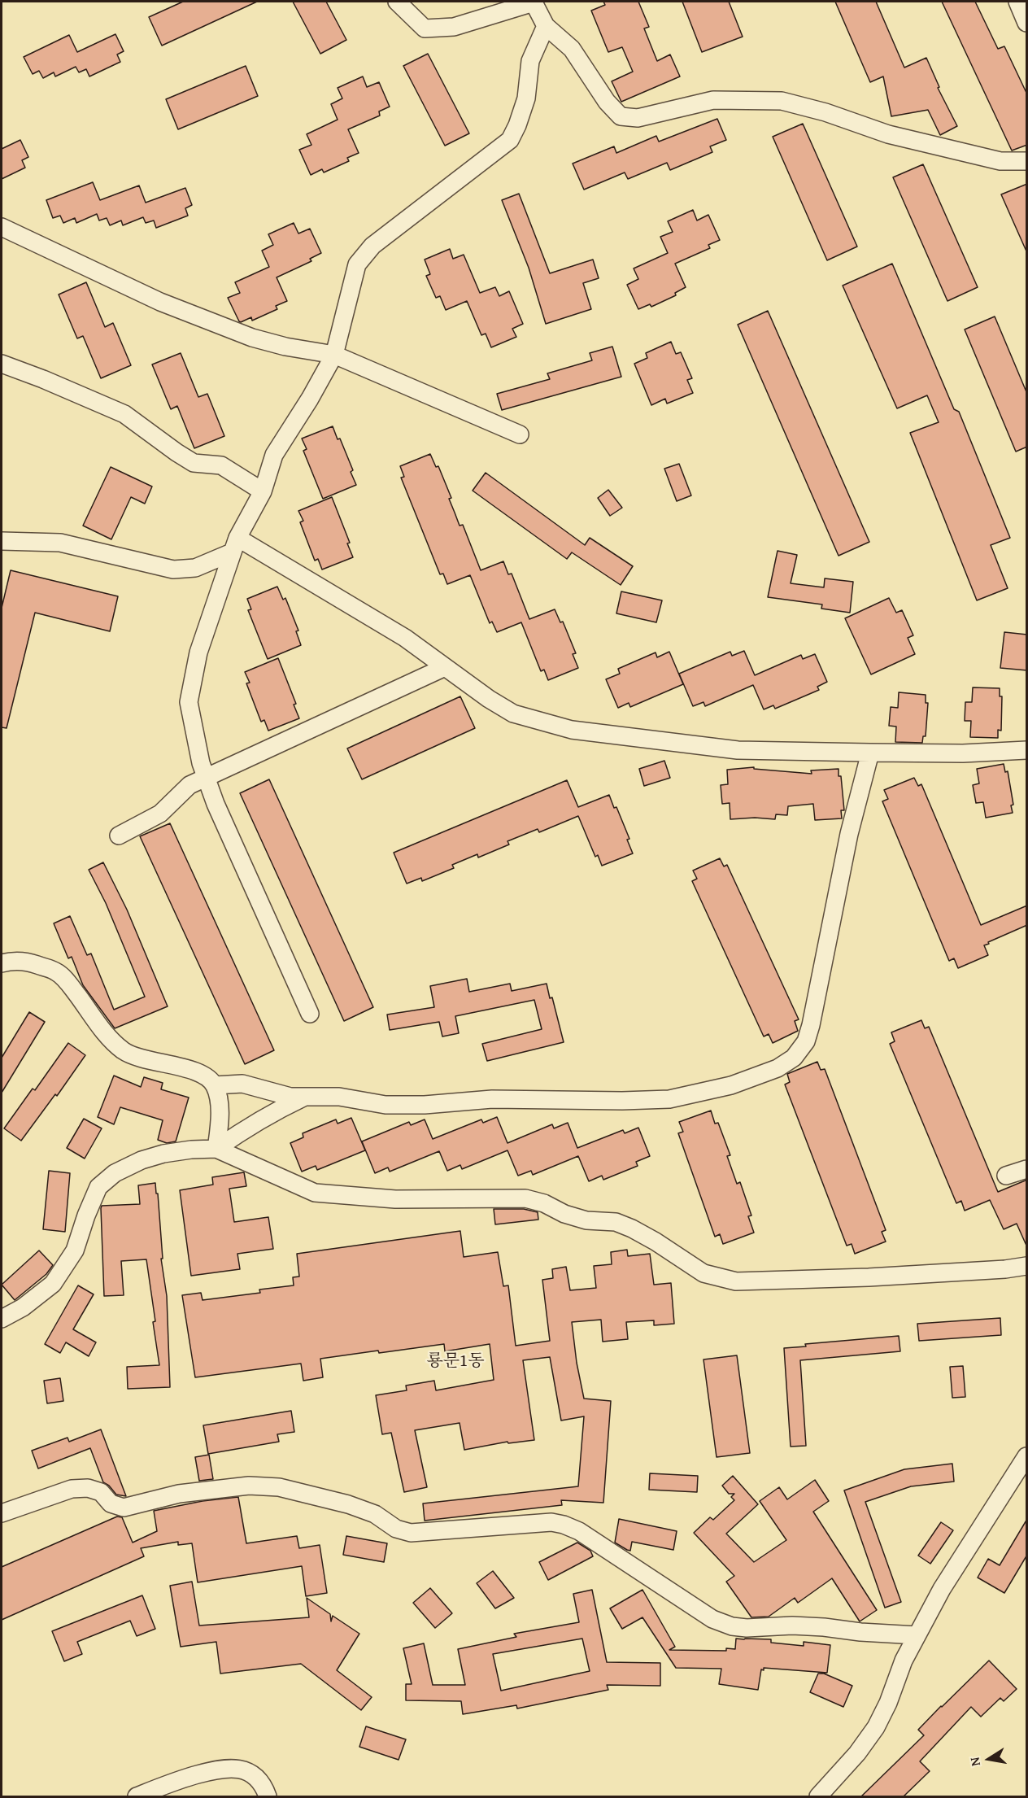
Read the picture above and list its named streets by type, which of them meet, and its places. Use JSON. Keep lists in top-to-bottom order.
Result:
{
  "districts": ["룡문1동"],
  "north": "left"
}
